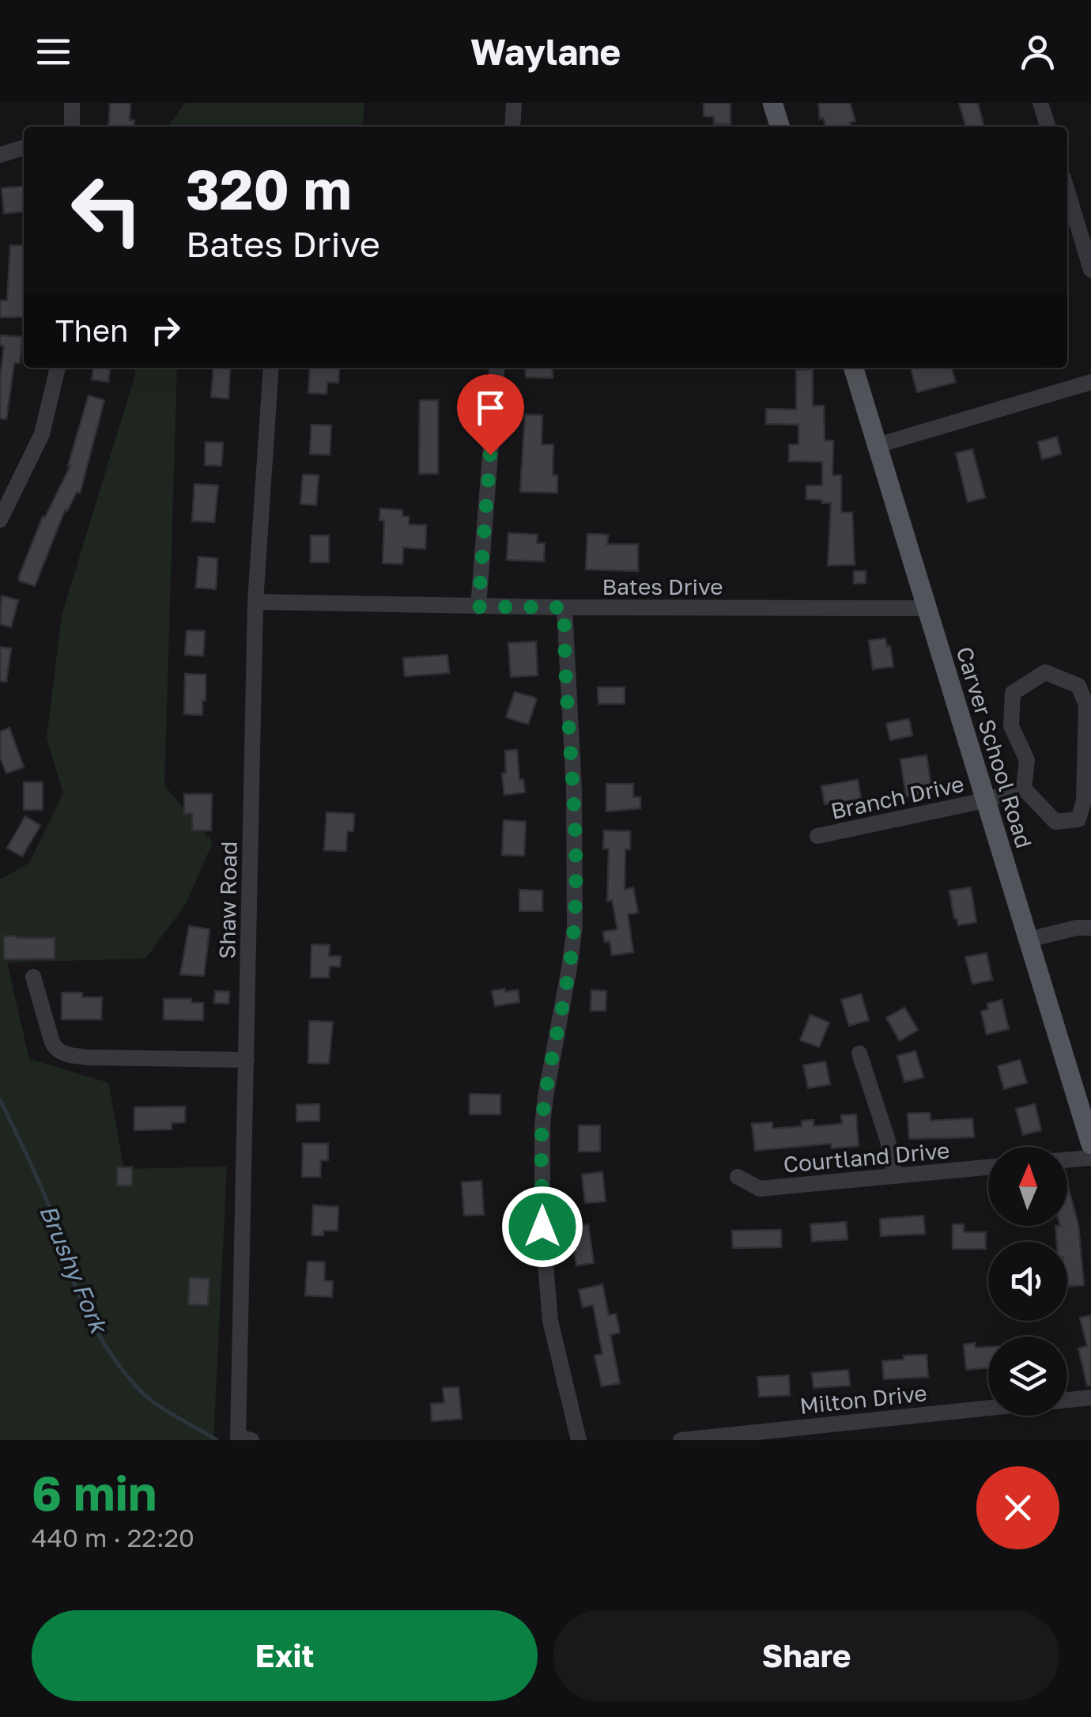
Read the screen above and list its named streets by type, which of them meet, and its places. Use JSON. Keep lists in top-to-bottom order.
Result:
{
  "streets": {
    "main road": ["Carver School Road"],
    "street": [
      "Bates Drive",
      "Branch Drive",
      "Shaw Road",
      "Courtland Drive",
      "Milton Drive"
    ]
  },
  "crossings": [
    ["Bates Drive", "Carver School Road"],
    ["Bates Drive", "Shaw Road"],
    ["Carver School Road", "Branch Drive"]
  ],
  "water": ["Brushy Fork"],
  "north": "top",
  "page": {
    "header": "Waylane",
    "turn": ["320 m", "Bates Drive"],
    "then": "Then",
    "heading": ["6 min", "440 m · 22:20"],
    "buttons": ["Exit", "Share"]
  }
}
